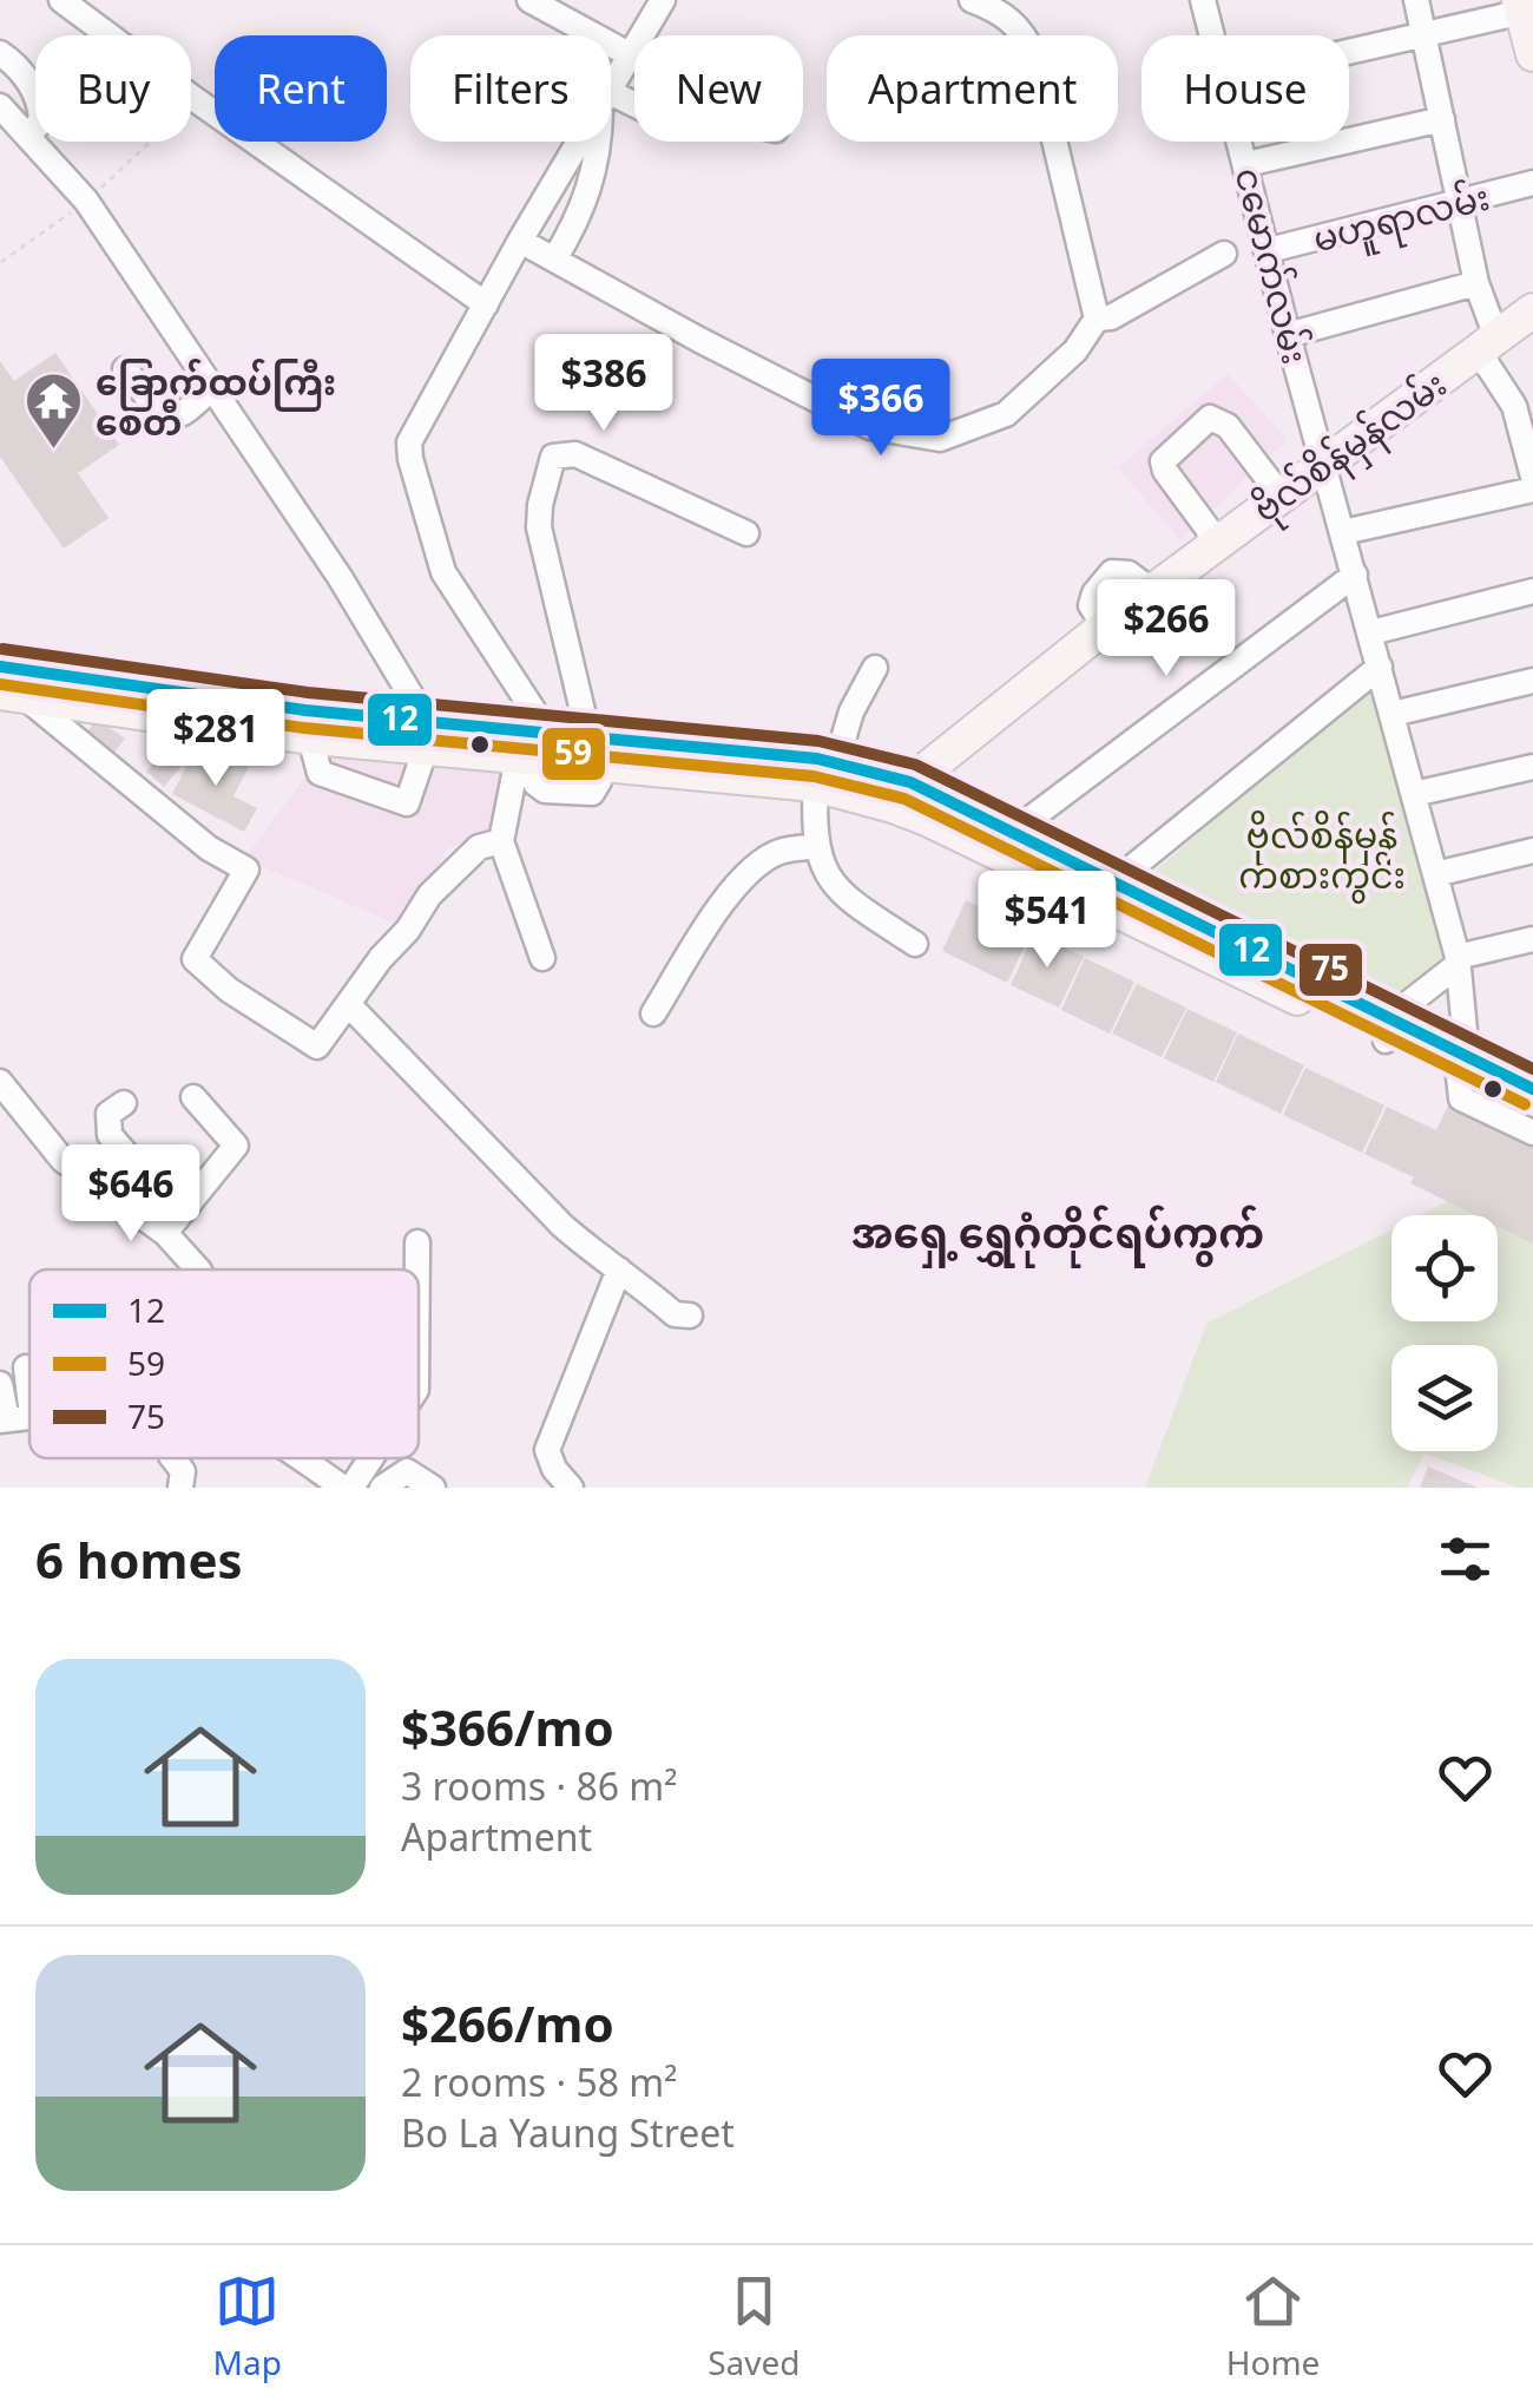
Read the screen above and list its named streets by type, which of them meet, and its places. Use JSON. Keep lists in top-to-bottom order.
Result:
{
  "streets": {
    "main road": ["ဗိုလ်စိန်မှန်လမ်း"],
    "street": ["မဟူရာလမ်း", "ငမောက်လမ်း"]
  },
  "crossings": [
    ["မဟူရာလမ်း", "ငမောက်လမ်း"],
    ["ငမောက်လမ်း", "ဗိုလ်စိန်မှန်လမ်း"]
  ],
  "districts": ["အရှေ့ရွှေဂုံတိုင်ရပ်ကွက်"],
  "parks": ["ဗိုလ်စိန်မှန် ကစားကွင်း"],
  "places": {
    "temple": ["ခြောက်ထပ်ကြီး စေတီ"]
  },
  "lines": ["transit line 75", "transit line 12", "transit line 59"],
  "legend": ["12", "59", "75"],
  "page": {
    "chip": [
      "Buy",
      "Rent",
      "Filters",
      "New",
      "Apartment",
      "House"
    ],
    "price": [
      "$386",
      "$366",
      "$266",
      "$281",
      "$541",
      "$646"
    ],
    "heading": "6 homes",
    "list": [
      {
        "name": "$366/mo",
        "note": "3 rooms · 86 m² · Apartment"
      },
      {
        "name": "$266/mo",
        "note": "2 rooms · 58 m² · Bo La Yaung Street"
      }
    ],
    "tabs": ["Map", "Saved", "Home"]
  }
}
